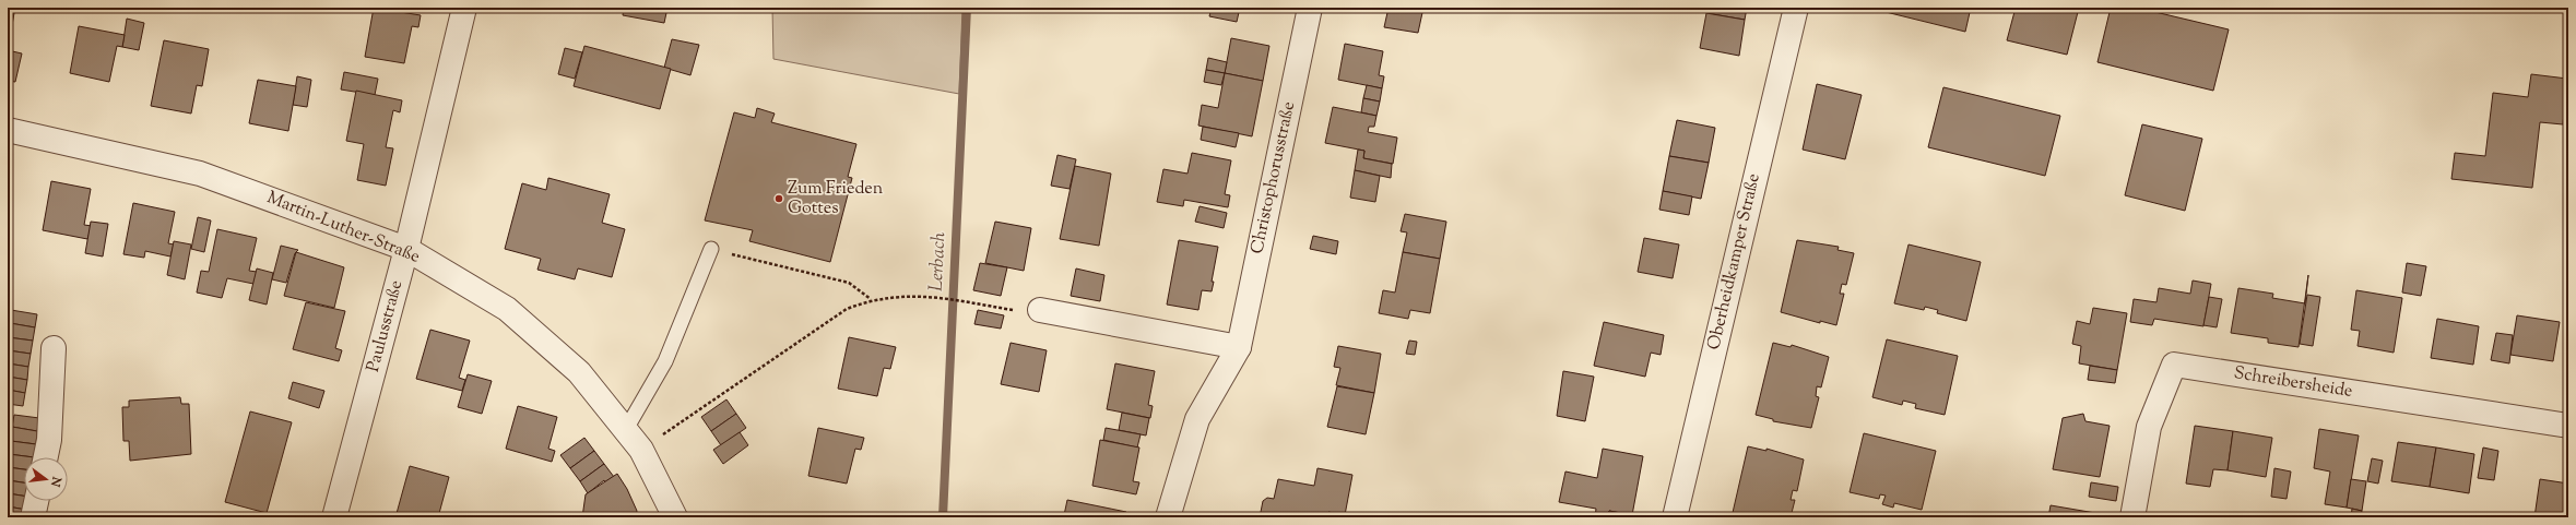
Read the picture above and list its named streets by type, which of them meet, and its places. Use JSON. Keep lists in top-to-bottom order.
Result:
{
  "streets": {
    "street": [
      "Christophorusstraße",
      "Martin-Luther-Straße",
      "Oberheidkamper Straße",
      "Paulusstraße",
      "Schreibersheide"
    ]
  },
  "crossings": [
    ["Martin-Luther-Straße", "Paulusstraße"]
  ],
  "water": ["Lerbach"],
  "places": ["Zum Frieden Gottes"],
  "north": "right"
}
